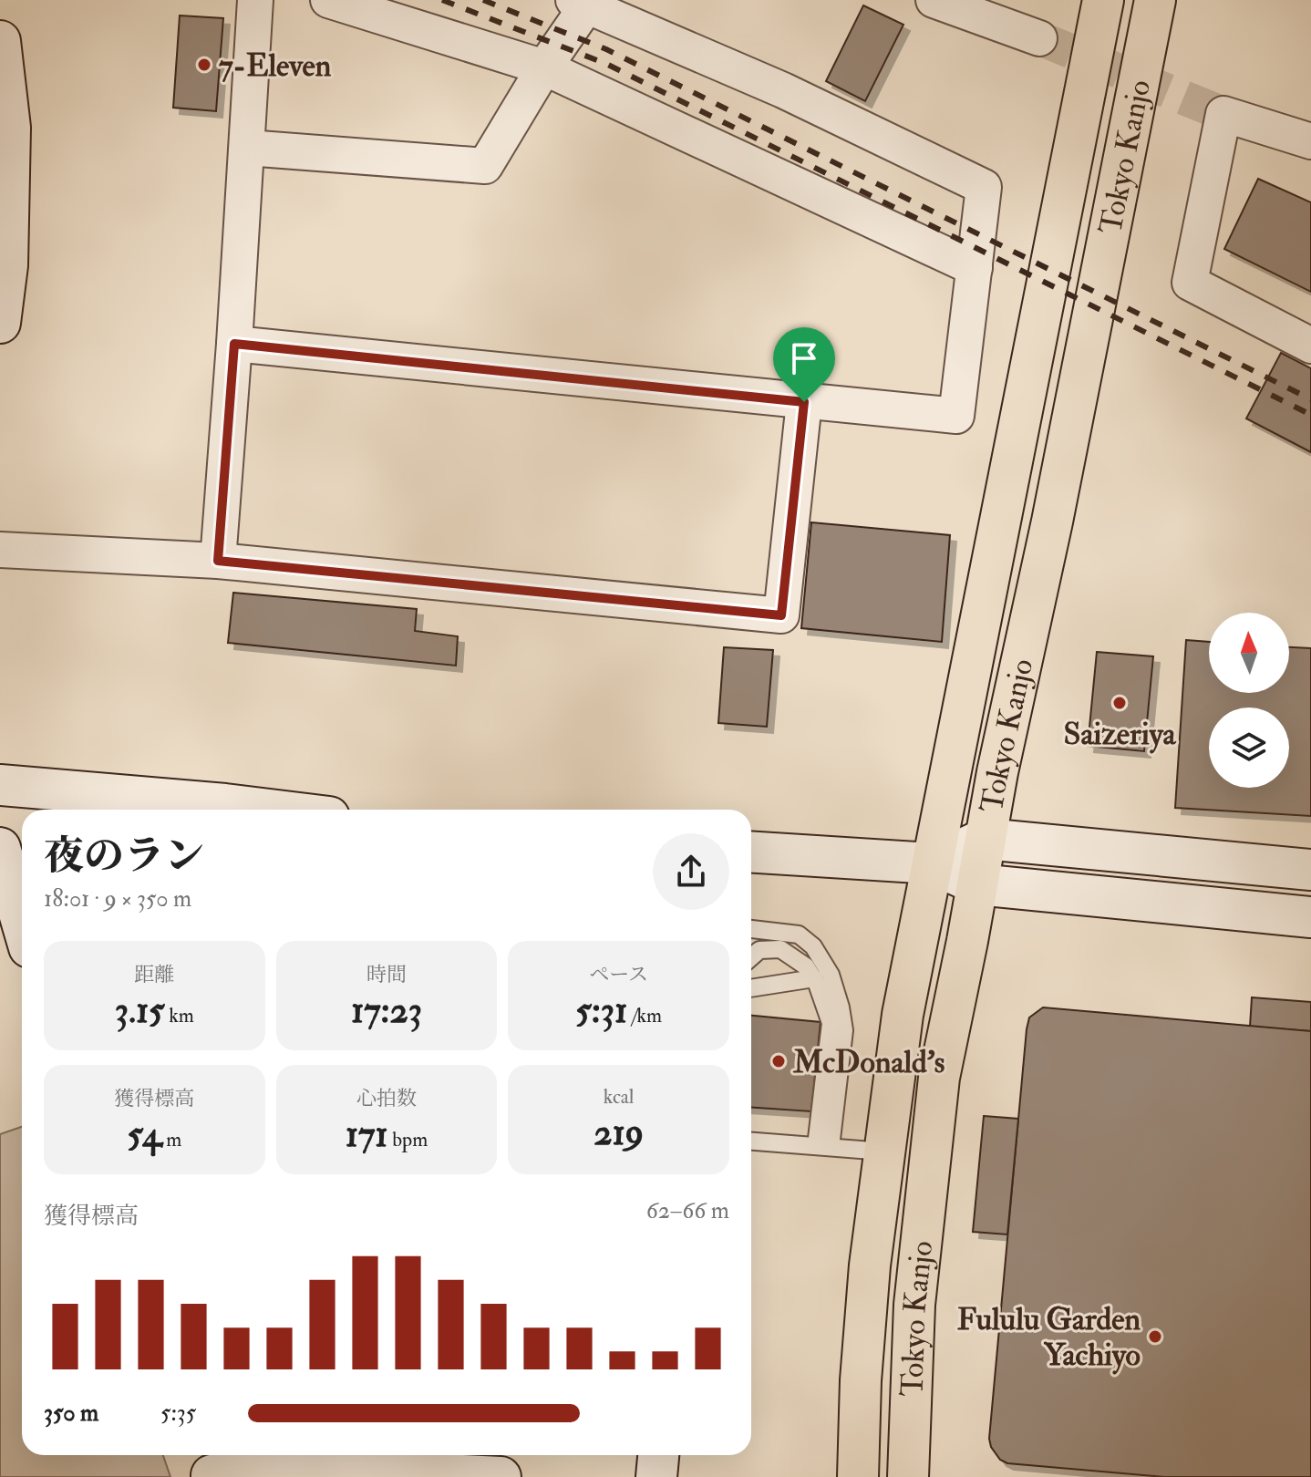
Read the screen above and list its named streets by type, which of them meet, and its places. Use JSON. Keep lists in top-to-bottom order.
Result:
{
  "streets": {
    "highway": ["Tokyo Kanjo"]
  },
  "places": [
    "7-Eleven",
    "Saizeriya",
    "McDonald's",
    "Fululu Garden Yachiyo"
  ],
  "north": "top",
  "page": {
    "heading": ["夜のラン", "18:01 · 9 × 350 m"],
    "stats": [
      ["距離", "3.15 km"],
      ["時間", "17:23"],
      ["ペース", "5:31 /km"],
      ["獲得標高", "54 m"],
      ["心拍数", "171 bpm"],
      ["kcal", "219"]
    ],
    "chart": ["獲得標高", "62–66 m"],
    "list": [
      {
        "name": "350 m",
        "note": "5:35"
      }
    ]
  }
}
